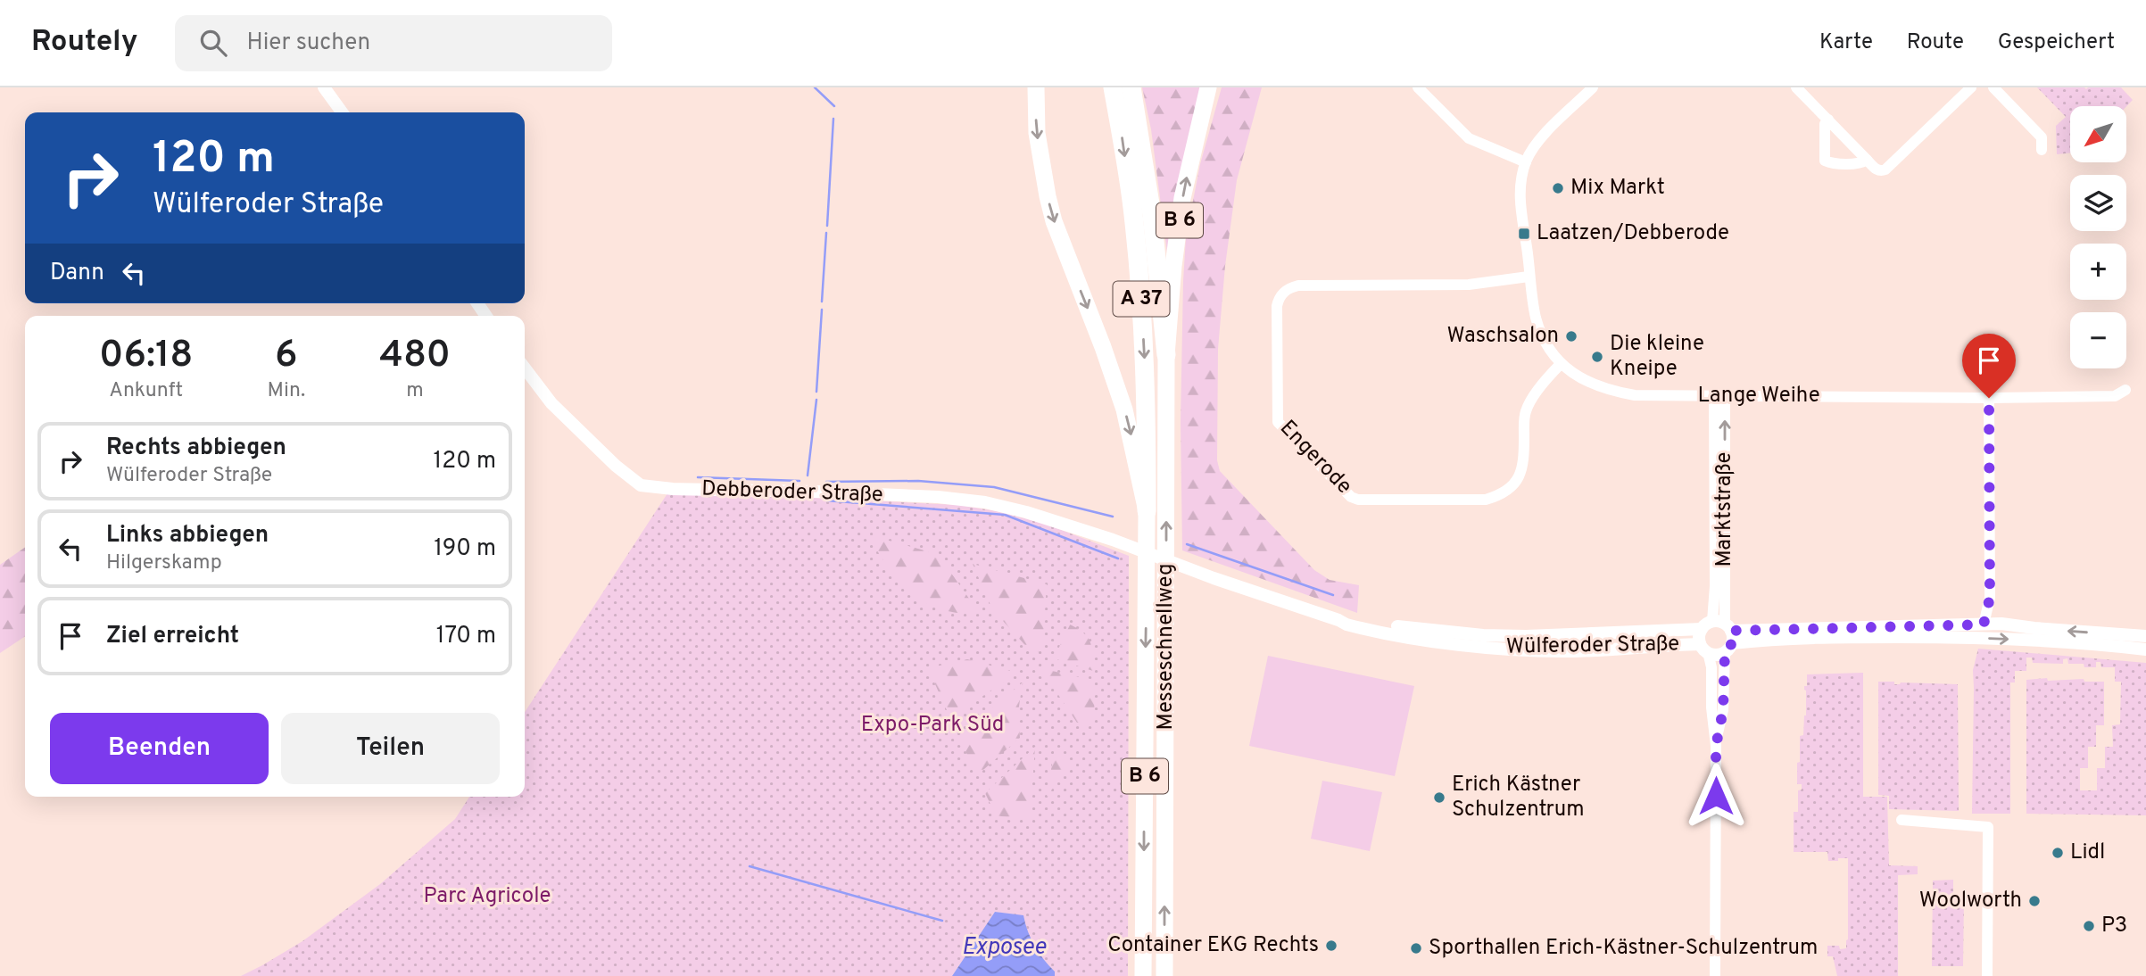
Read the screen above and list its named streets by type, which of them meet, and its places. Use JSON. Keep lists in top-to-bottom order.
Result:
{
  "streets": {
    "highway": ["B 6", "A 37", "Messeschnellweg"],
    "street": [
      "Lange Weihe",
      "Engerode",
      "Debberoder Straße",
      "Marktstraße",
      "Wülferoder Straße"
    ]
  },
  "crossings": [
    ["B 6", "A 37"],
    ["B 6", "Messeschnellweg"],
    ["A 37", "Messeschnellweg"],
    ["Lange Weihe", "Engerode"],
    ["Lange Weihe", "Marktstraße"],
    ["Debberoder Straße", "Wülferoder Straße"],
    ["Marktstraße", "Wülferoder Straße"]
  ],
  "water": ["Exposee"],
  "parks": ["Expo-Park Süd", "Parc Agricole"],
  "places": {
    "other": [
      "Mix Markt",
      "Waschsalon",
      "Die kleine Kneipe",
      "Erich Kästner Schulzentrum",
      "Lidl",
      "Woolworth",
      "P3",
      "Container EKG Rechts",
      "Sporthallen Erich-Kästner-Schulzentrum"
    ],
    "transit": ["Laatzen/Debberode"]
  },
  "north": "bottom left",
  "page": {
    "header": "Routely",
    "search": "Hier suchen",
    "nav": ["Karte", "Route", "Gespeichert"],
    "map_buttons": ["+", "−"],
    "turn": ["120 m", "Wülferoder Straße"],
    "then": "Dann",
    "eta": [
      "06:18",
      "Ankunft",
      "6",
      "Min.",
      "480",
      "m"
    ],
    "list": [
      {
        "name": "Rechts abbiegen",
        "note": "Wülferoder Straße",
        "value": "120 m"
      },
      {
        "name": "Links abbiegen",
        "note": "Hilgerskamp",
        "value": "190 m"
      },
      {
        "name": "Ziel erreicht",
        "value": "170 m"
      }
    ],
    "buttons": ["Beenden", "Teilen"]
  }
}
